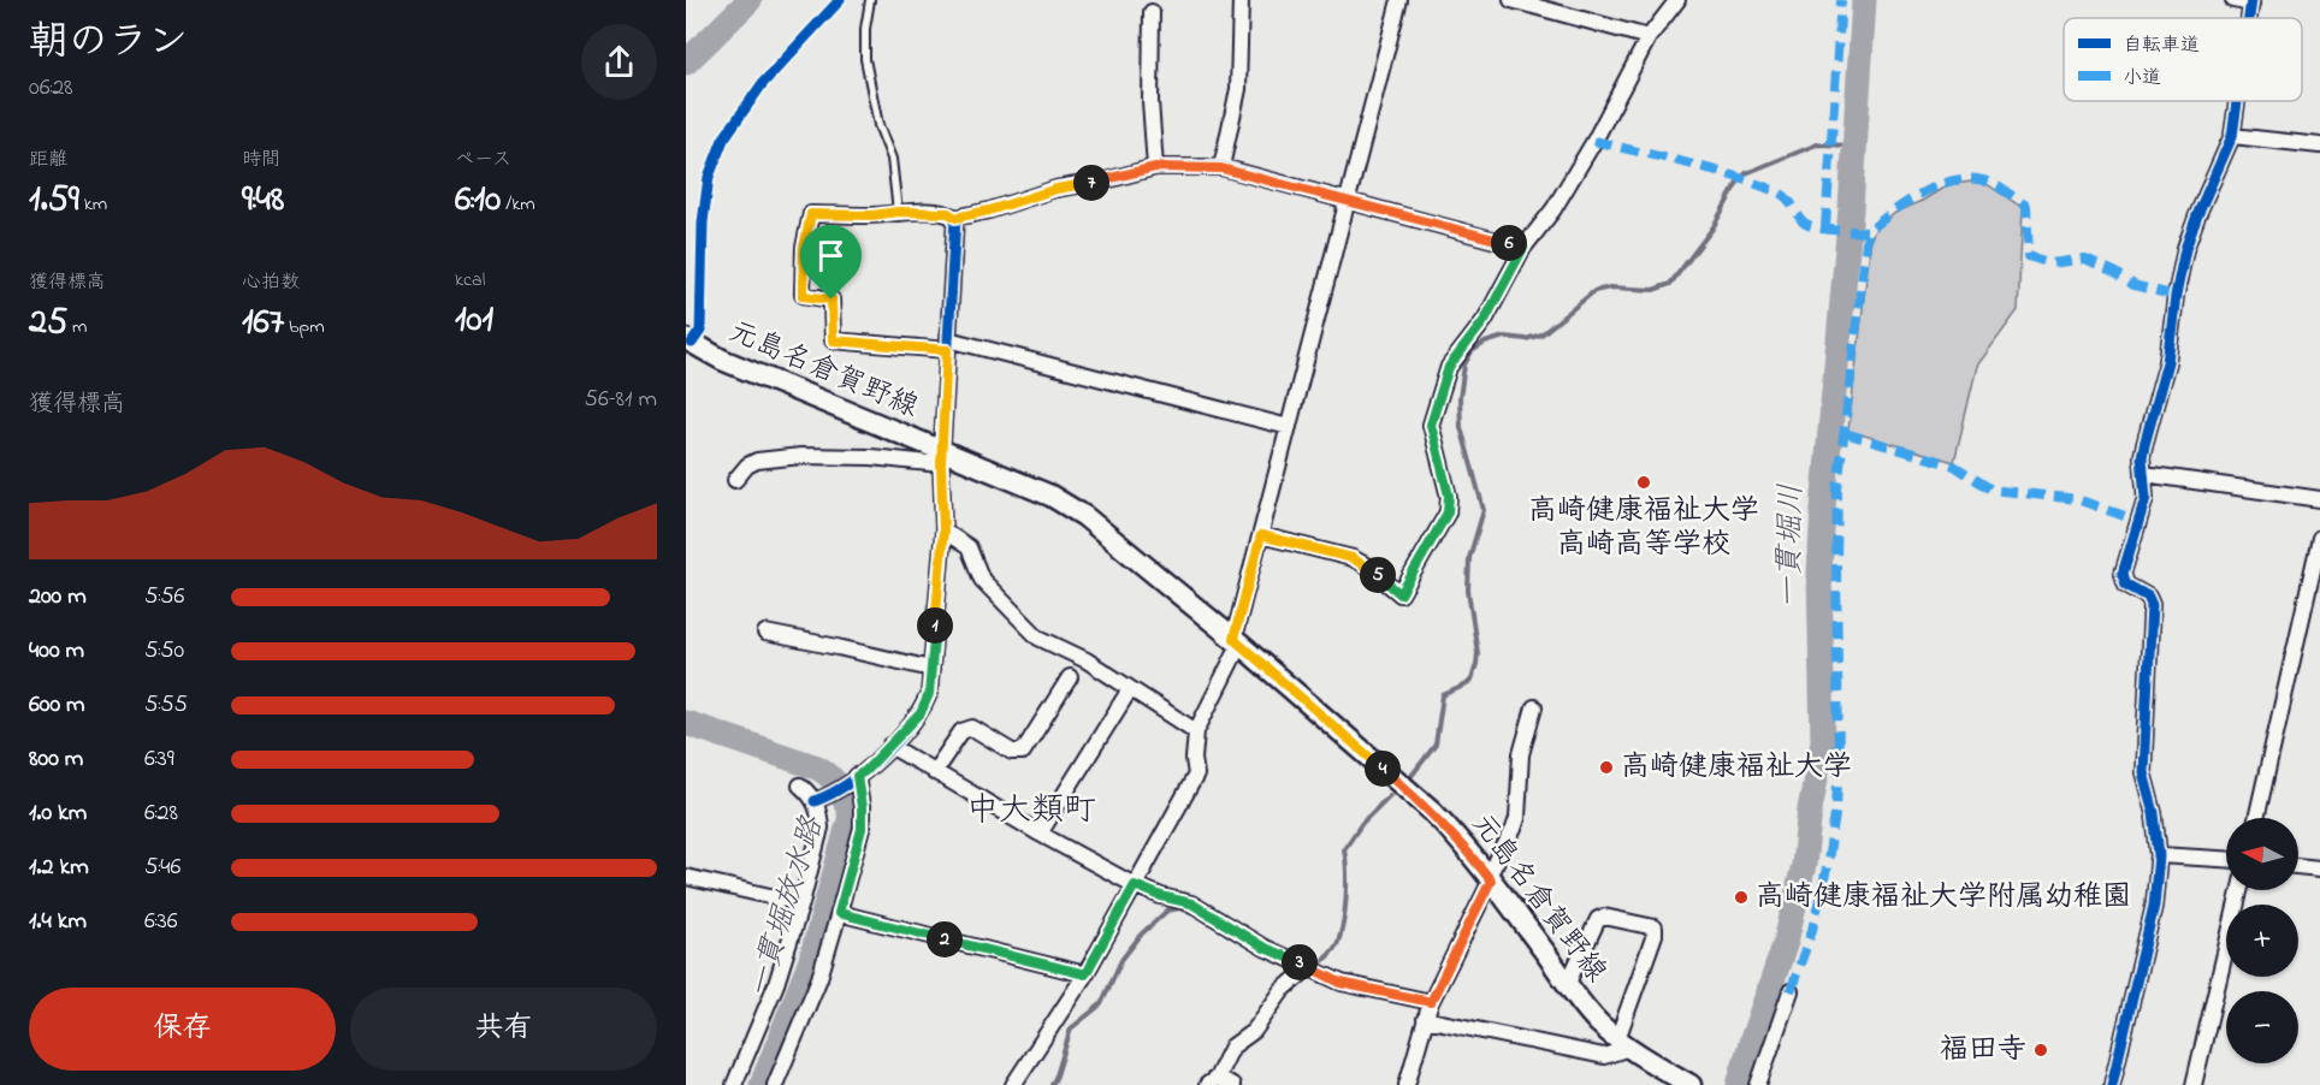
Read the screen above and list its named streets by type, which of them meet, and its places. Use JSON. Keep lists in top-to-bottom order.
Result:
{
  "streets": {
    "main road": ["元島名倉賀野線"]
  },
  "districts": ["中大類町"],
  "water": ["一貫堀川", "一貫堀放水路"],
  "places": [
    "高崎健康福祉大学 高崎高等学校",
    "高崎健康福祉大学",
    "高崎健康福祉大学附属幼稚園",
    "福田寺"
  ],
  "legend": ["自転車道", "小道"],
  "north": "left",
  "page": {
    "heading": ["朝のラン", "06:28"],
    "stats": [
      ["距離", "1.59 km"],
      ["時間", "9:48"],
      ["ペース", "6:10 /km"],
      ["獲得標高", "25 m"],
      ["心拍数", "167 bpm"],
      ["kcal", "101"]
    ],
    "pins": [
      "7",
      "6",
      "5",
      "1",
      "4",
      "2",
      "3"
    ],
    "chart": ["獲得標高", "56–81 m"],
    "list": [
      {
        "name": "200 m",
        "note": "5:56"
      },
      {
        "name": "400 m",
        "note": "5:50"
      },
      {
        "name": "600 m",
        "note": "5:55"
      },
      {
        "name": "800 m",
        "note": "6:39"
      },
      {
        "name": "1.0 km",
        "note": "6:28"
      },
      {
        "name": "1.2 km",
        "note": "5:46"
      },
      {
        "name": "1.4 km",
        "note": "6:36"
      }
    ],
    "map_buttons": ["+", "−"],
    "buttons": ["保存", "共有"]
  }
}
